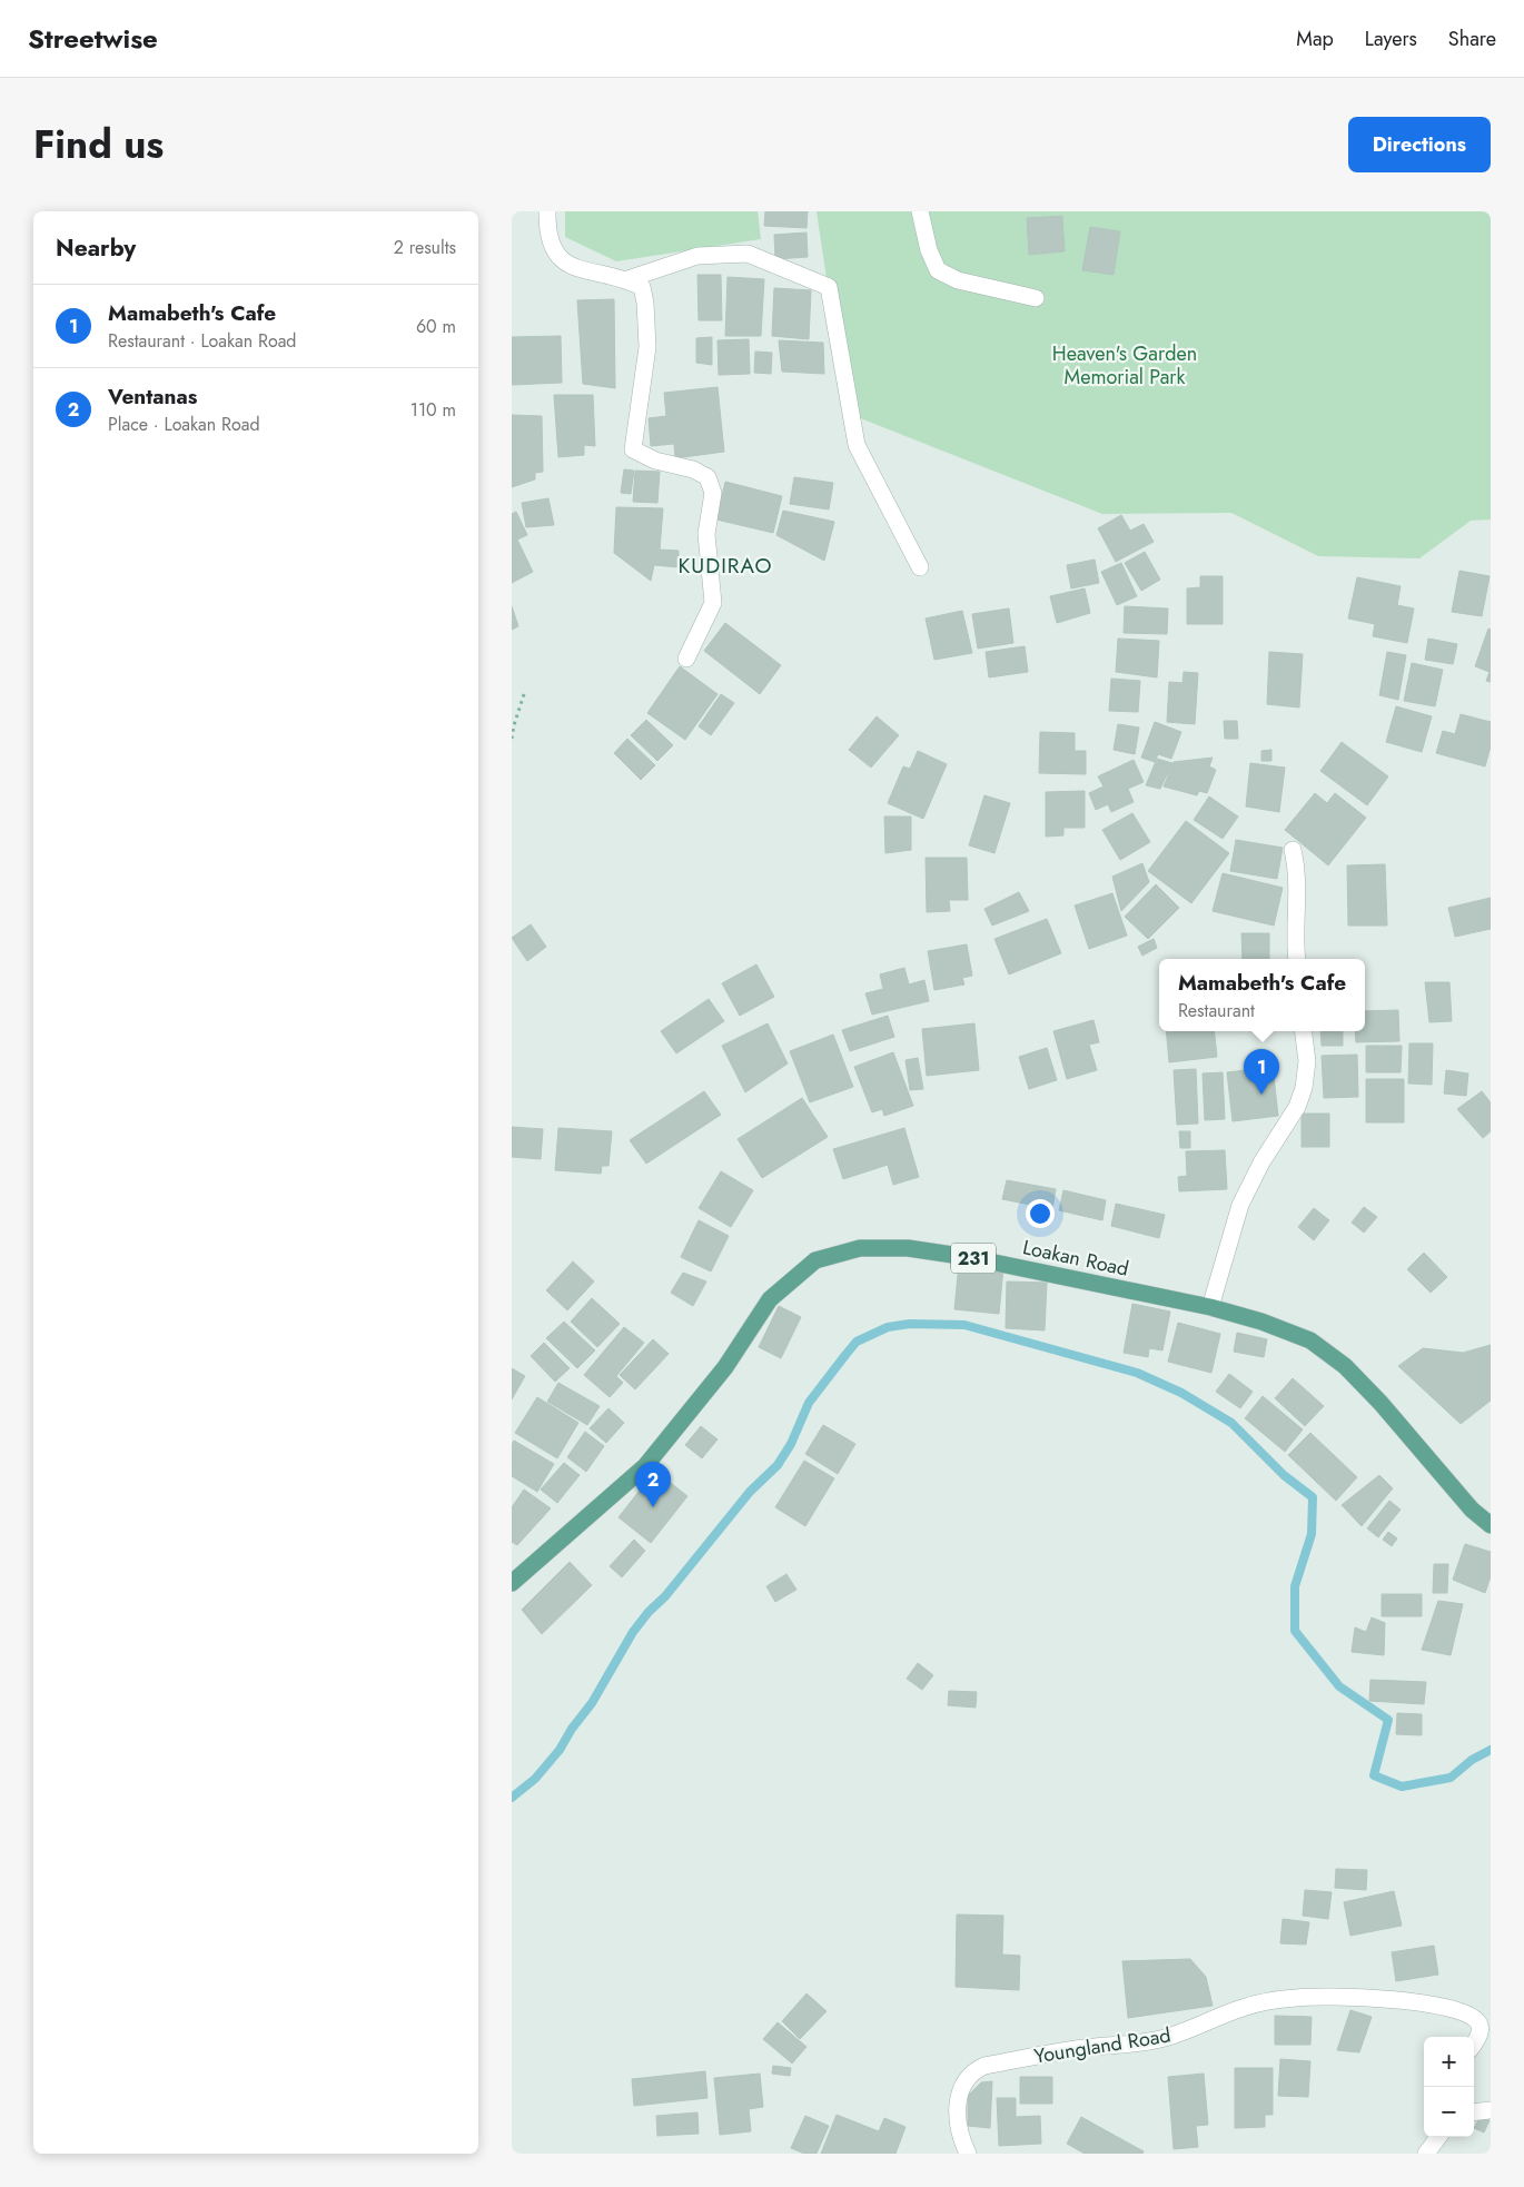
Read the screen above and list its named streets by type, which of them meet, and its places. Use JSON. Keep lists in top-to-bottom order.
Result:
{
  "streets": {
    "main road": ["231", "Loakan Road"],
    "street": ["Youngland Road"]
  },
  "districts": ["KUDIRAO"],
  "parks": ["Heaven's Garden Memorial Park"],
  "page": {
    "header": "Streetwise",
    "nav": ["Map", "Layers", "Share"],
    "title": "Find us",
    "buttons": "Directions",
    "heading": ["Nearby", "2 results"],
    "list": [
      {
        "mark": "1",
        "name": "Mamabeth's Cafe",
        "note": "Restaurant · Loakan Road",
        "value": "60 m"
      },
      {
        "mark": "2",
        "name": "Ventanas",
        "note": "Place · Loakan Road",
        "value": "110 m"
      }
    ],
    "popup": ["Mamabeth's Cafe", "Restaurant"],
    "pins": ["1", "2"],
    "map_buttons": ["+", "−"]
  }
}
